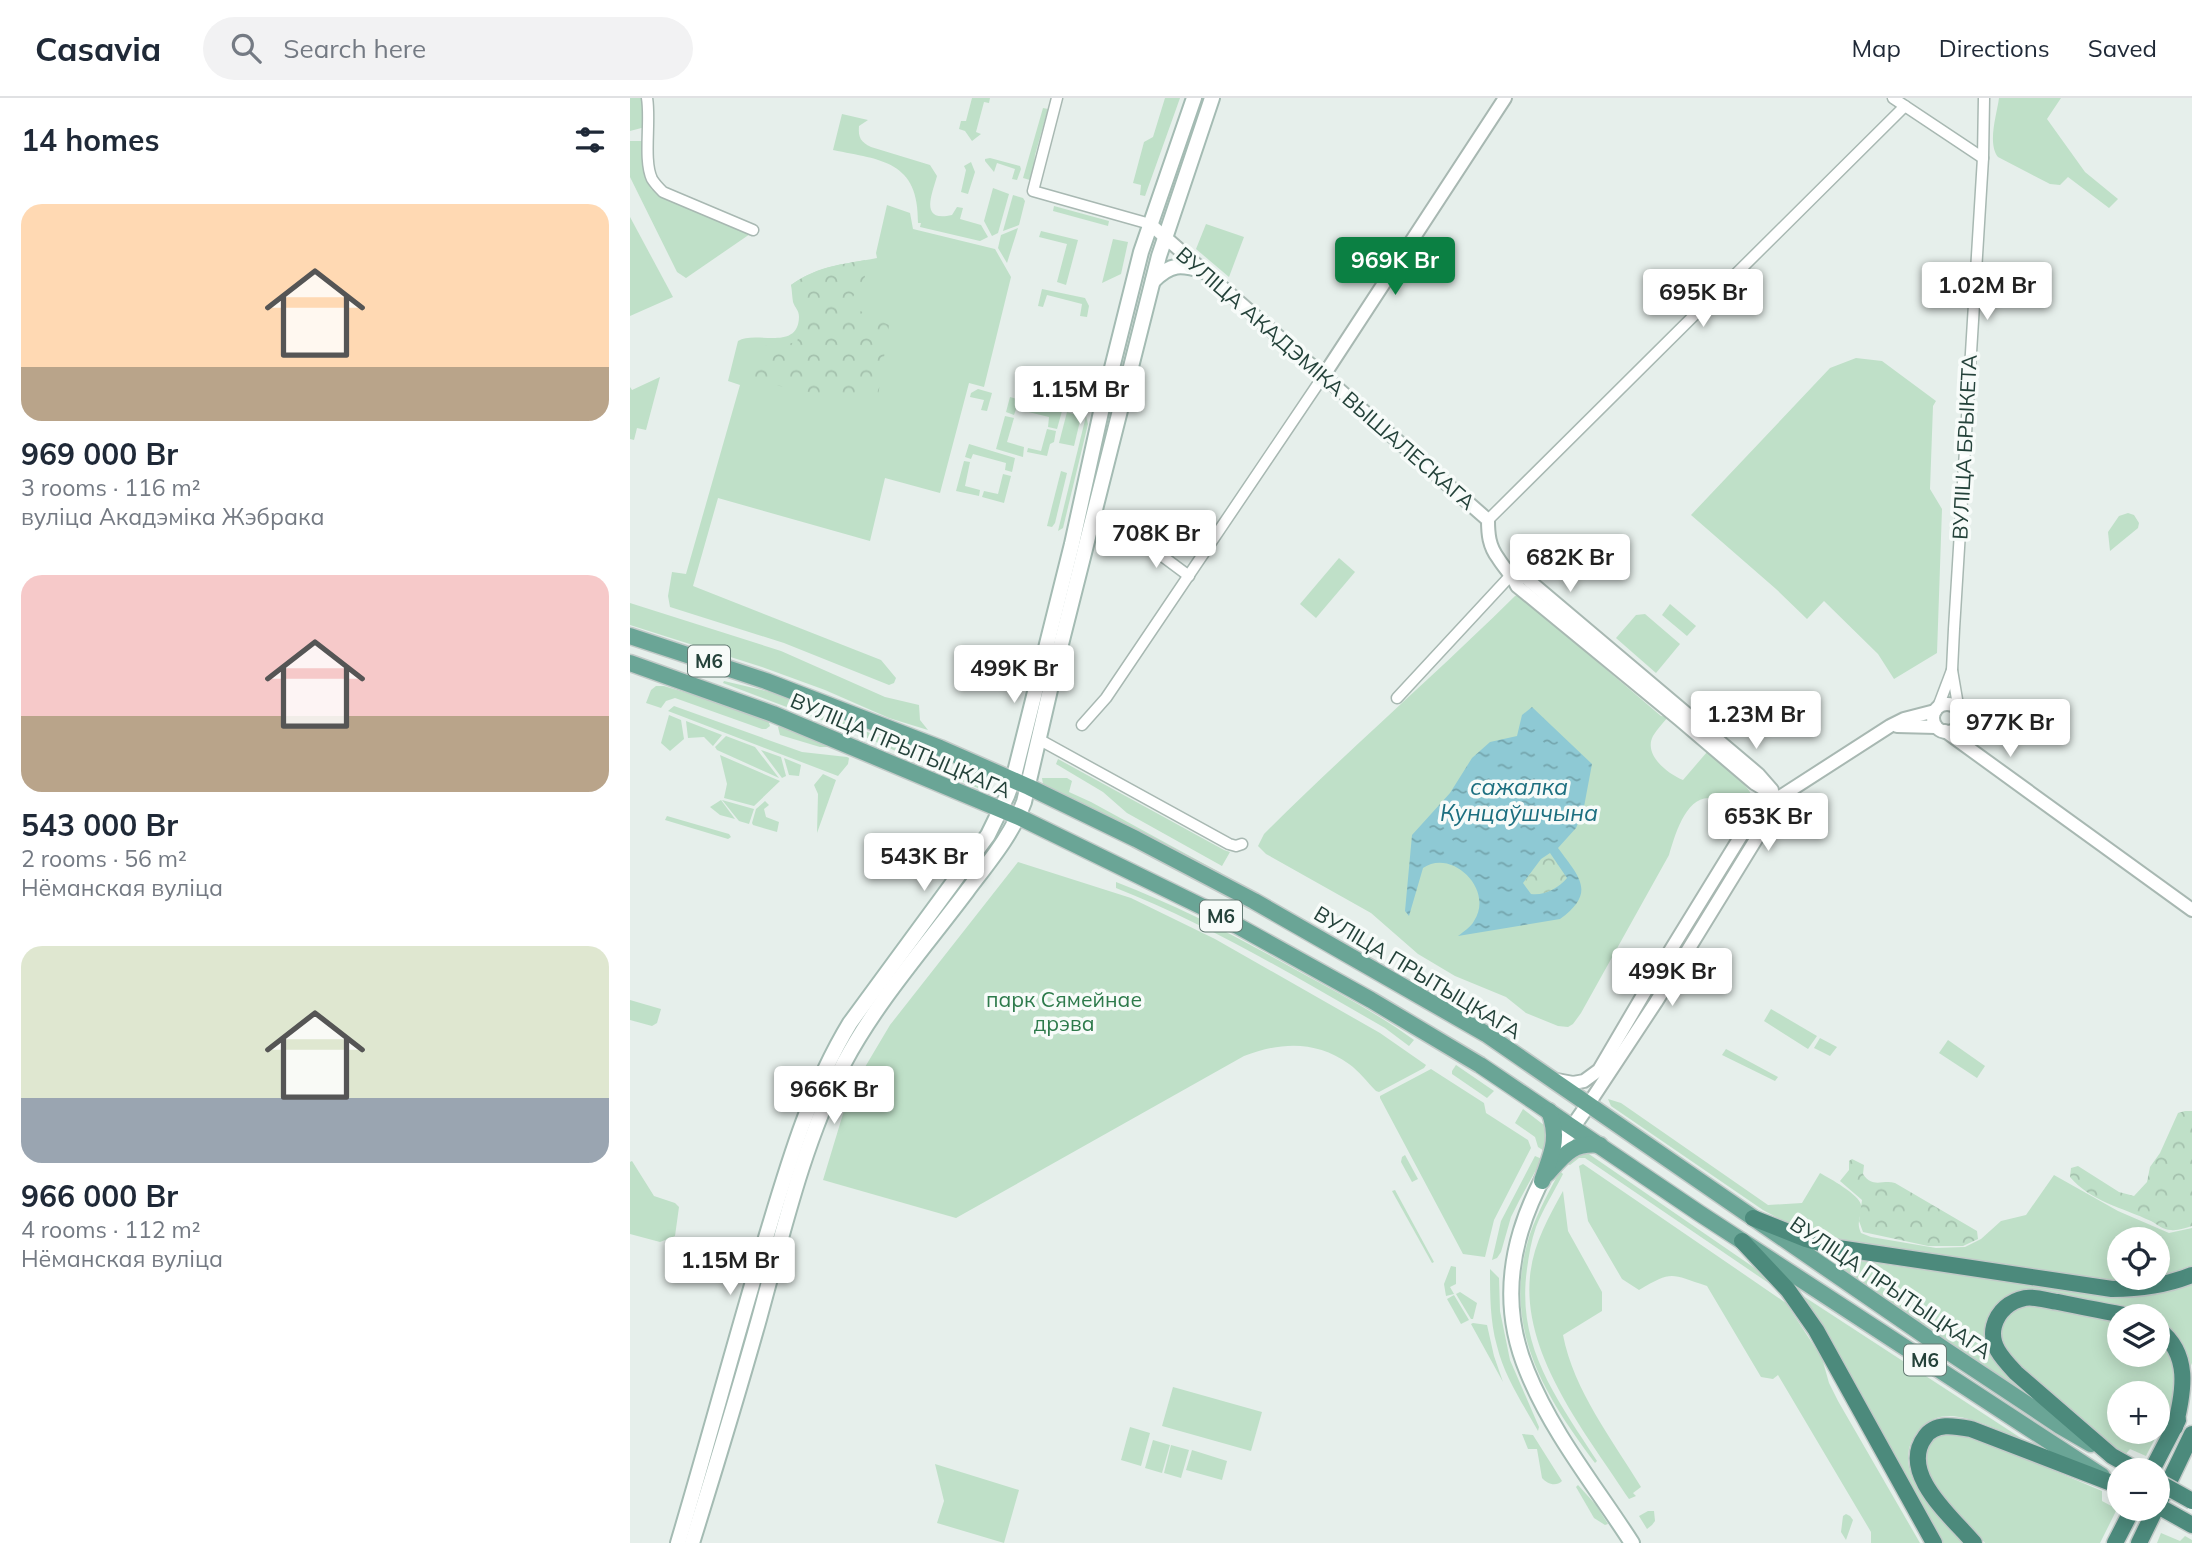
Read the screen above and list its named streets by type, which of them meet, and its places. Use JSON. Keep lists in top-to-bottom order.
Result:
{
  "streets": {
    "main road": ["М6", "ВУЛІЦА ПРЫТЫЦКАГА"],
    "street": ["ВУЛІЦА АКАДЭМІКА ВЫШАЛЕСКАГА", "ВУЛІЦА БРЫКЕТА"]
  },
  "water": ["сажалка Кунцаўшчына"],
  "parks": ["парк Сямейнае дрэва"],
  "page": {
    "header": "Casavia",
    "search": "Search here",
    "nav": ["Map", "Directions", "Saved"],
    "heading": "14 homes",
    "list": [
      {
        "name": "969 000 Br",
        "note": "3 rooms · 116 m² · вуліца Акадэміка Жэбрака"
      },
      {
        "name": "543 000 Br",
        "note": "2 rooms · 56 m² · Нёманская вуліца"
      },
      {
        "name": "966 000 Br",
        "note": "4 rooms · 112 m² · Нёманская вуліца"
      }
    ],
    "price": [
      "969K Br",
      "1.02M Br",
      "695K Br",
      "1.15M Br",
      "708K Br",
      "682K Br",
      "499K Br",
      "1.23M Br",
      "977K Br",
      "653K Br",
      "543K Br",
      "499K Br",
      "966K Br",
      "1.15M Br"
    ],
    "map_buttons": ["+", "−"]
  }
}
